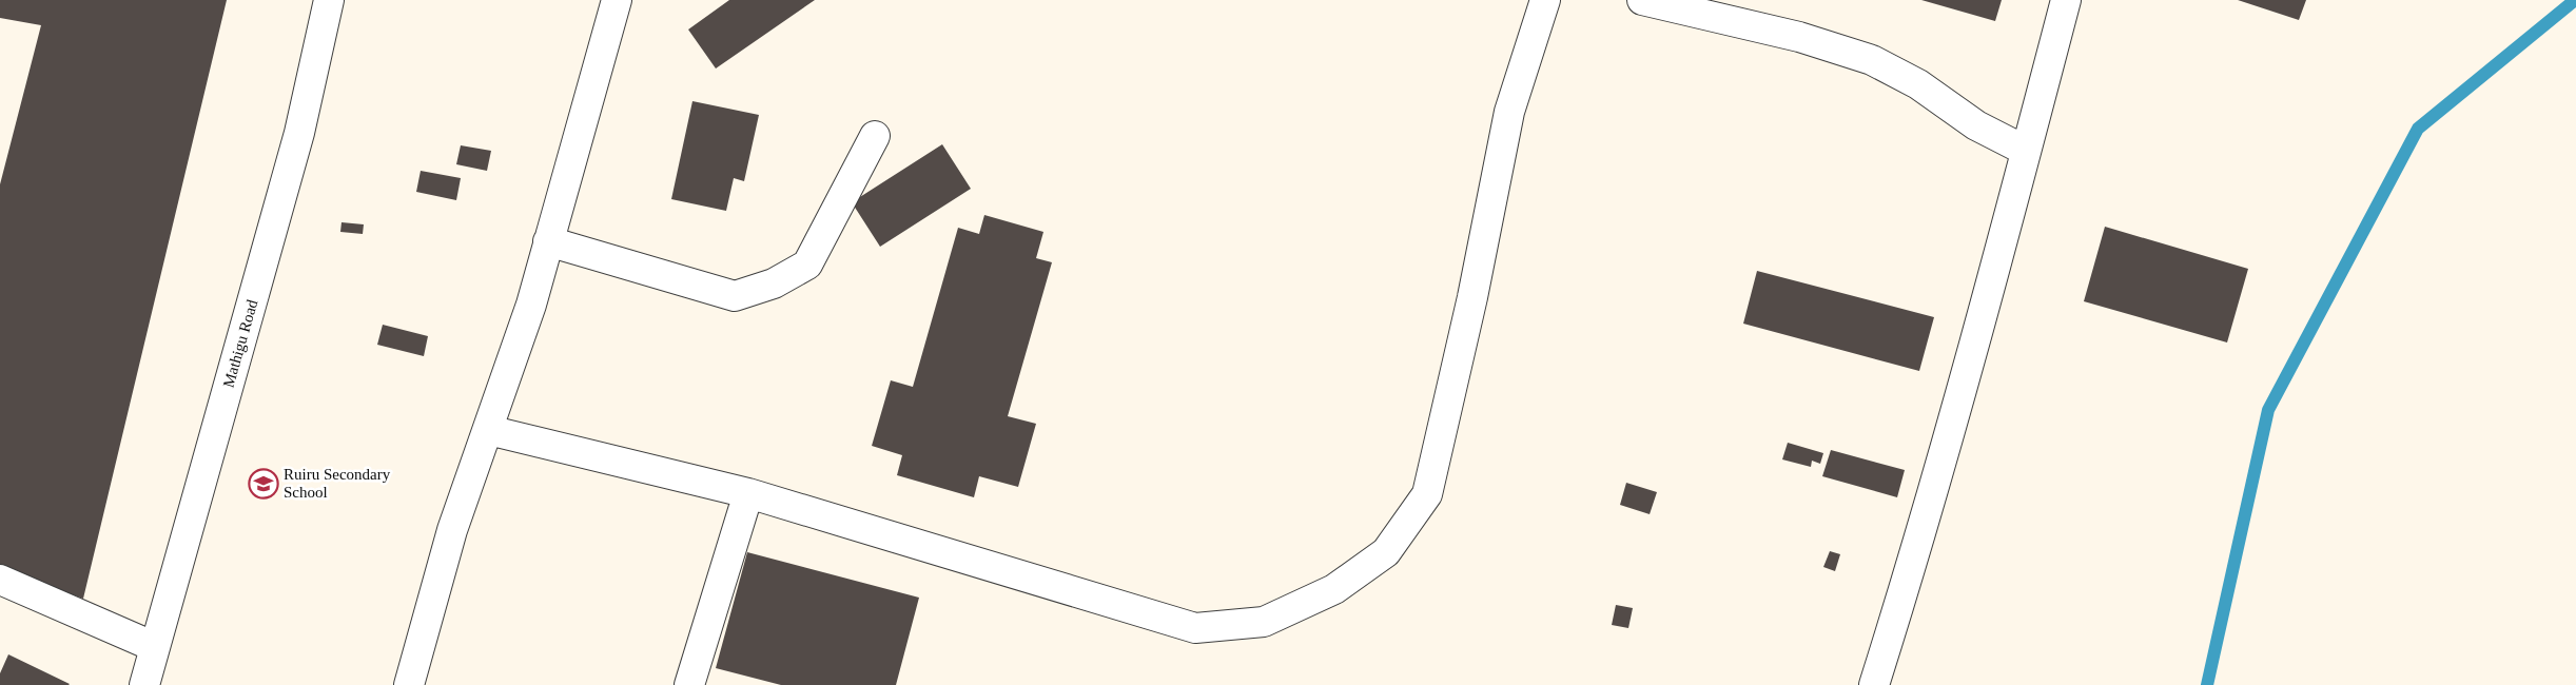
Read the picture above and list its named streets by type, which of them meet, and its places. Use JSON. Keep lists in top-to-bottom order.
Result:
{
  "streets": {
    "street": ["Mathigu Road"]
  },
  "places": {
    "school or university": ["Ruiru Secondary School"]
  }
}
